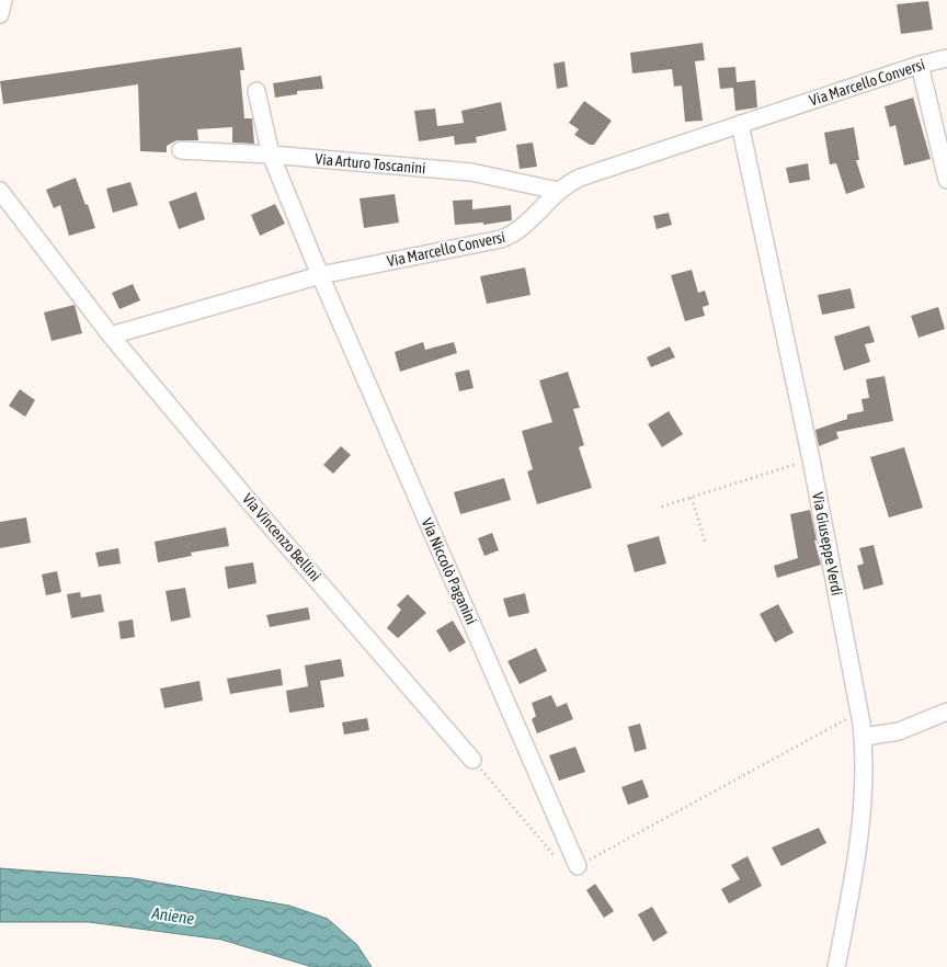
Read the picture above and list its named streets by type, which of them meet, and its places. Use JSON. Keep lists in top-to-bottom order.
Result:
{
  "streets": {
    "street": [
      "Via Marcello Conversi",
      "Via Arturo Toscanini",
      "Via Vincenzo Bellini",
      "Via Giuseppe Verdi",
      "Via Niccolò Paganini"
    ]
  },
  "crossings": [
    ["Via Marcello Conversi", "Via Arturo Toscanini"],
    ["Via Marcello Conversi", "Via Vincenzo Bellini"],
    ["Via Marcello Conversi", "Via Giuseppe Verdi"],
    ["Via Marcello Conversi", "Via Niccolò Paganini"],
    ["Via Arturo Toscanini", "Via Niccolò Paganini"]
  ],
  "water": ["Aniene"]
}
